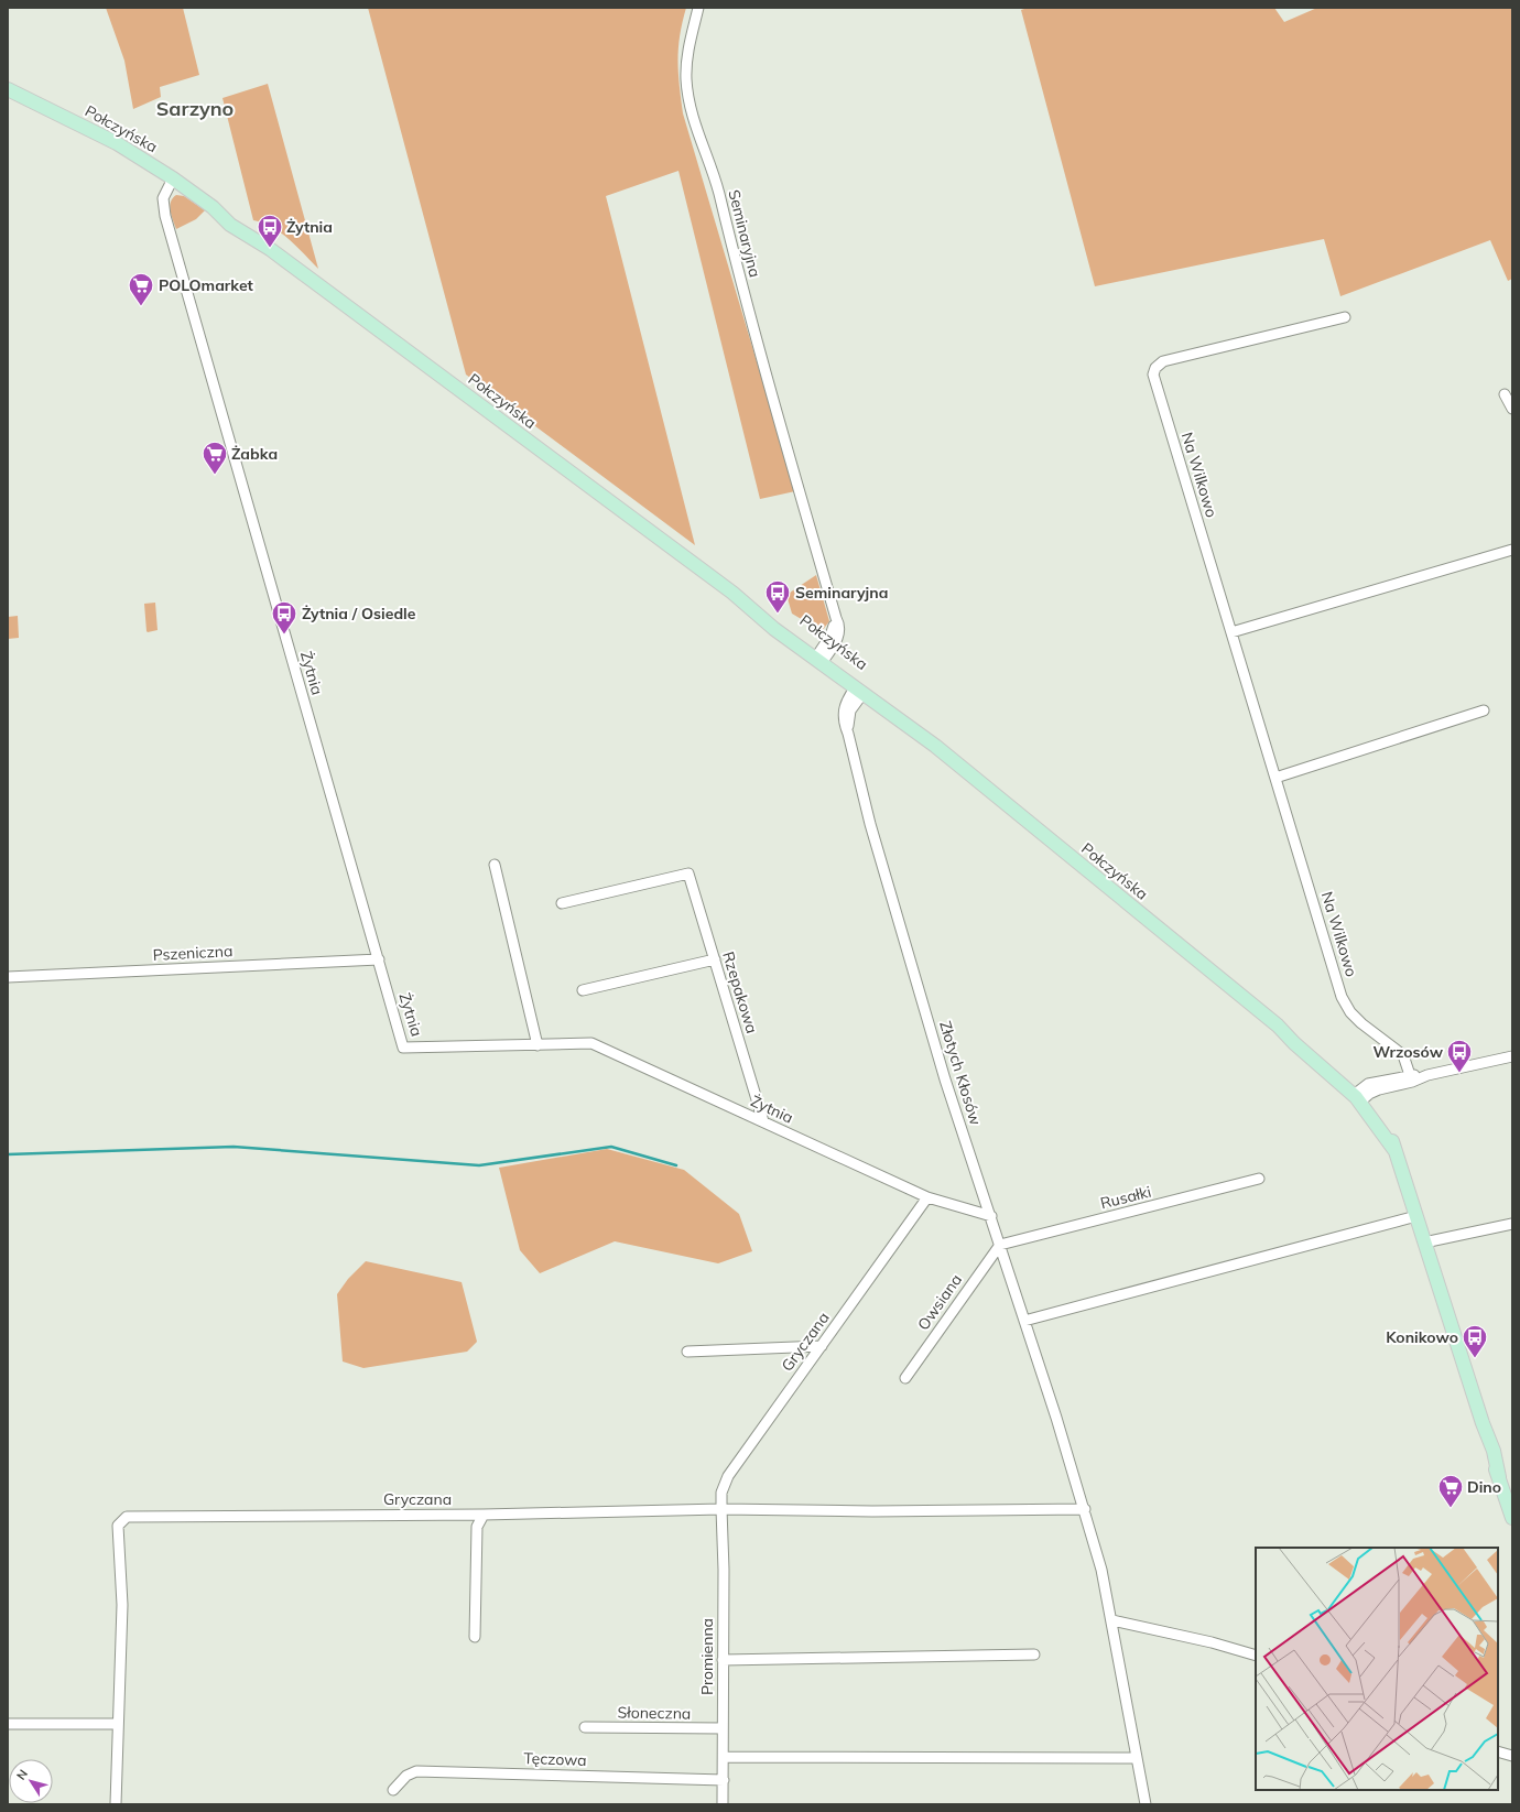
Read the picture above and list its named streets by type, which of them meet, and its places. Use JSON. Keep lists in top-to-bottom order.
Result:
{
  "streets": {
    "main road": ["Połczyńska"],
    "street": [
      "Seminaryjna",
      "Na Wilkowo",
      "Żytnia",
      "Pszeniczna",
      "Rzepakowa",
      "Złotych Kłosów",
      "Rusałki",
      "Owsiana",
      "Gryczana",
      "Promienna",
      "Słoneczna",
      "Tęczowa"
    ]
  },
  "crossings": [
    ["Połczyńska", "Seminaryjna"],
    ["Połczyńska", "Żytnia"],
    ["Połczyńska", "Złotych Kłosów"],
    ["Żytnia", "Pszeniczna"],
    ["Żytnia", "Rzepakowa"],
    ["Żytnia", "Złotych Kłosów"],
    ["Żytnia", "Gryczana"],
    ["Złotych Kłosów", "Rusałki"],
    ["Złotych Kłosów", "Owsiana"],
    ["Złotych Kłosów", "Gryczana"],
    ["Rusałki", "Owsiana"],
    ["Gryczana", "Promienna"],
    ["Promienna", "Słoneczna"],
    ["Promienna", "Tęczowa"]
  ],
  "districts": ["Sarzyno"],
  "places": {
    "bus stop": [
      "Żytnia",
      "Seminaryjna",
      "Żytnia / Osiedle",
      "Wrzosów",
      "Konikowo"
    ],
    "supermarket": ["POLOmarket", "Żabka", "Dino"]
  },
  "north": "top left"
}
